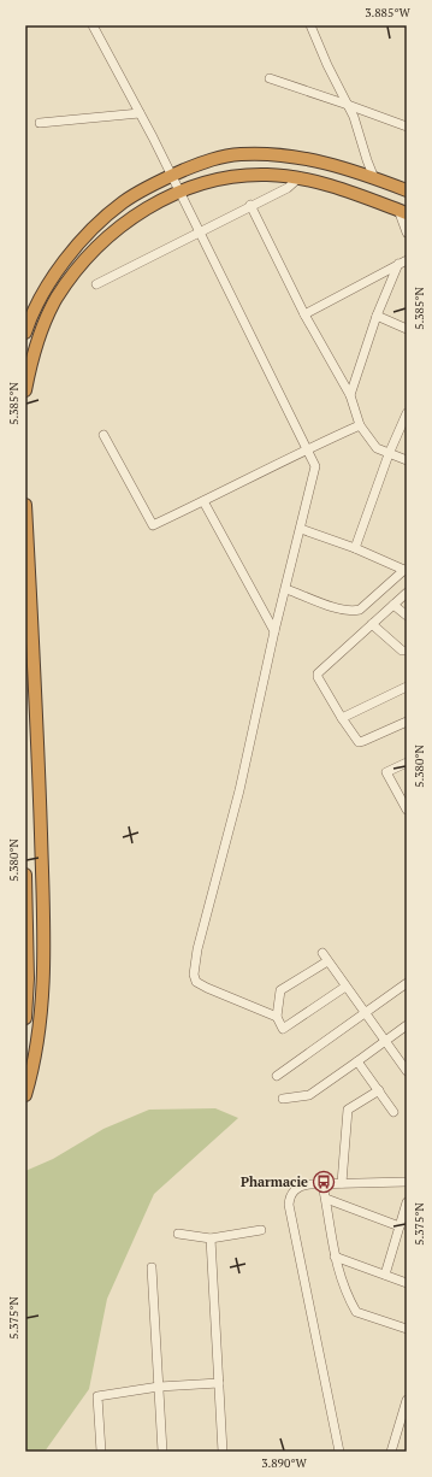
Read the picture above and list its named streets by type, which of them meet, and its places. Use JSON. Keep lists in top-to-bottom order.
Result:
{
  "places": {
    "bus stop": ["Pharmacie"]
  },
  "coordinates": [
    "3.885°W",
    "5.385°N",
    "5.380°N",
    "5.375°N",
    "3.890°W"
  ]
}
